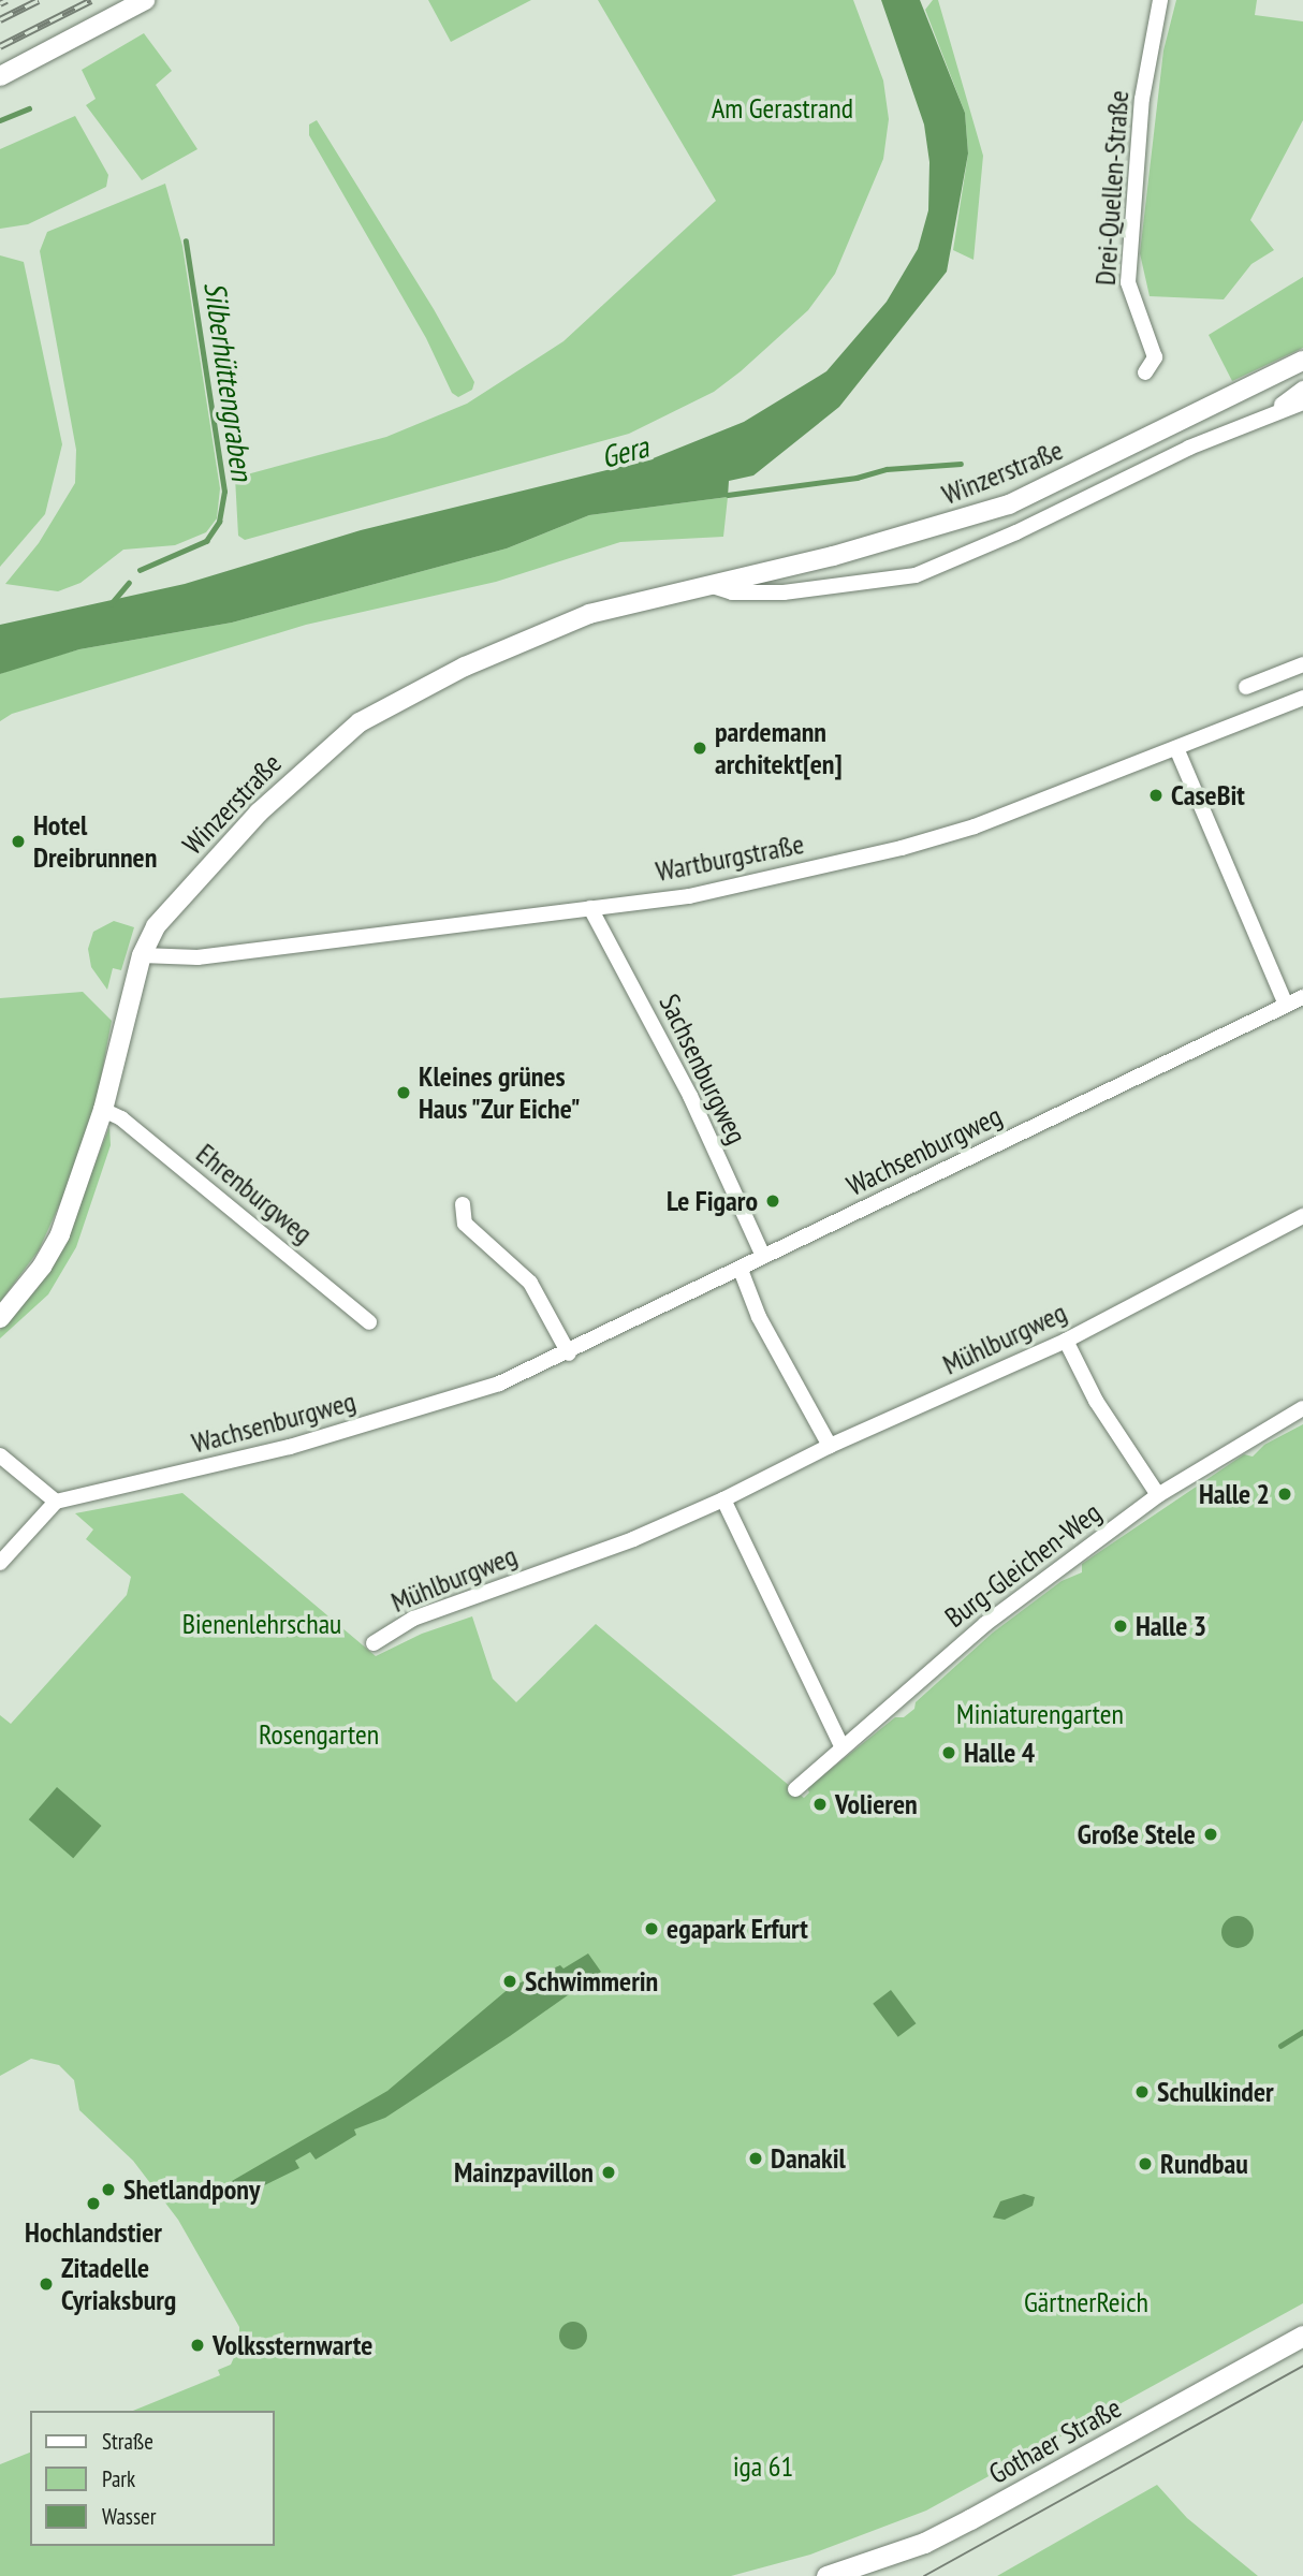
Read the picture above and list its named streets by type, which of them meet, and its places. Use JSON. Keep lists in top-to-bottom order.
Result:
{
  "streets": {
    "main road": ["Gothaer Straße"],
    "street": [
      "Drei-Quellen-Straße",
      "Winzerstraße",
      "Wartburgstraße",
      "Sachsenburgweg",
      "Wachsenburgweg",
      "Ehrenburgweg",
      "Mühlburgweg",
      "Burg-Gleichen-Weg"
    ]
  },
  "crossings": [
    ["Winzerstraße", "Wartburgstraße"],
    ["Winzerstraße", "Ehrenburgweg"],
    ["Wartburgstraße", "Sachsenburgweg"],
    ["Sachsenburgweg", "Wachsenburgweg"]
  ],
  "water": ["Silberhüttengraben", "Gera"],
  "parks": [
    "Am Gerastrand",
    "Bienenlehrschau",
    "Miniaturengarten",
    "Rosengarten",
    "GärtnerReich",
    "iga 61"
  ],
  "places": [
    "pardemann architekt[en]",
    "CaseBit",
    "Hotel Dreibrunnen",
    "Kleines grünes Haus \"Zur Eiche\"",
    "Le Figaro",
    "Halle 2",
    "Halle 3",
    "Halle 4",
    "Volieren",
    "Große Stele",
    "egapark Erfurt",
    "Schwimmerin",
    "Schulkinder",
    "Danakil",
    "Rundbau",
    "Mainzpavillon",
    "Shetlandpony",
    "Hochlandstier",
    "Zitadelle Cyriaksburg",
    "Volkssternwarte"
  ],
  "legend": ["Straße", "Park", "Wasser"]
}
